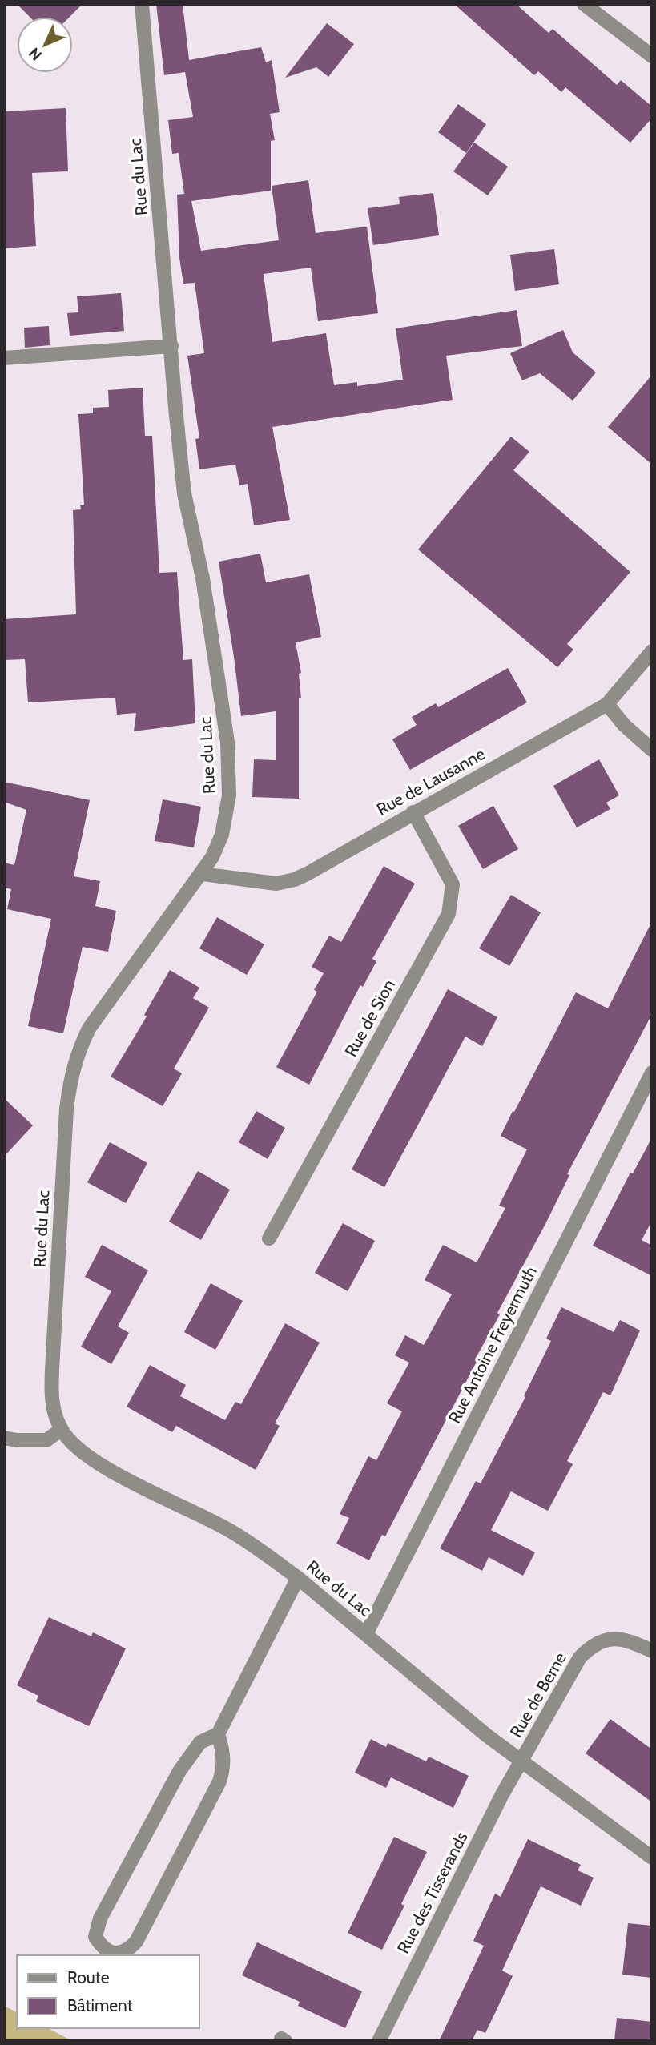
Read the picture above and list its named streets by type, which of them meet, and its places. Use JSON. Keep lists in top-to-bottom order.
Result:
{
  "streets": {
    "street": [
      "Rue du Lac",
      "Rue de Lausanne",
      "Rue de Sion",
      "Rue Antoine Freyermuth",
      "Rue de Berne",
      "Rue des Tisserands"
    ]
  },
  "crossings": [
    ["Rue du Lac", "Rue de Lausanne"],
    ["Rue du Lac", "Rue Antoine Freyermuth"],
    ["Rue du Lac", "Rue de Berne"],
    ["Rue du Lac", "Rue des Tisserands"],
    ["Rue de Lausanne", "Rue de Sion"],
    ["Rue de Berne", "Rue des Tisserands"]
  ],
  "legend": ["Route", "Bâtiment"],
  "north": "bottom left"
}
